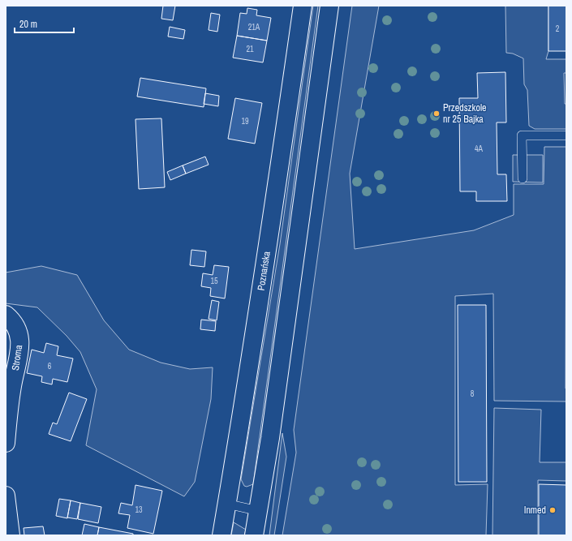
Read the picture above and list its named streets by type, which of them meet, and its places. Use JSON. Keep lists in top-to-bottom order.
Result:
{
  "streets": {
    "main road": ["Poznańska", "Stroma"]
  },
  "places": ["Przedszkole nr 25 Bajka", "Inmed"],
  "house_numbers": [
    "21A",
    "2",
    "21",
    "19",
    "4A",
    "15",
    "6",
    "8",
    "13"
  ],
  "scale_bar": "20 m"
}
